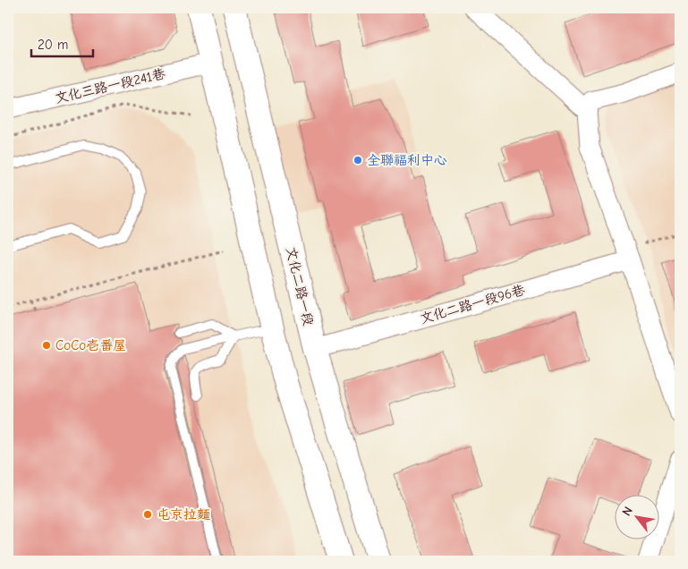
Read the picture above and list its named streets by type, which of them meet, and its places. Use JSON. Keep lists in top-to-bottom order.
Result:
{
  "streets": {
    "street": ["文化三路一段241巷", "文化二路一段", "文化二路一段96巷"]
  },
  "crossings": [
    ["文化二路一段", "文化二路一段96巷"]
  ],
  "places": ["全聯福利中心", "CoCo壱番屋", "屯京拉麵"],
  "scale_bar": "20 m",
  "north": "top left"
}
